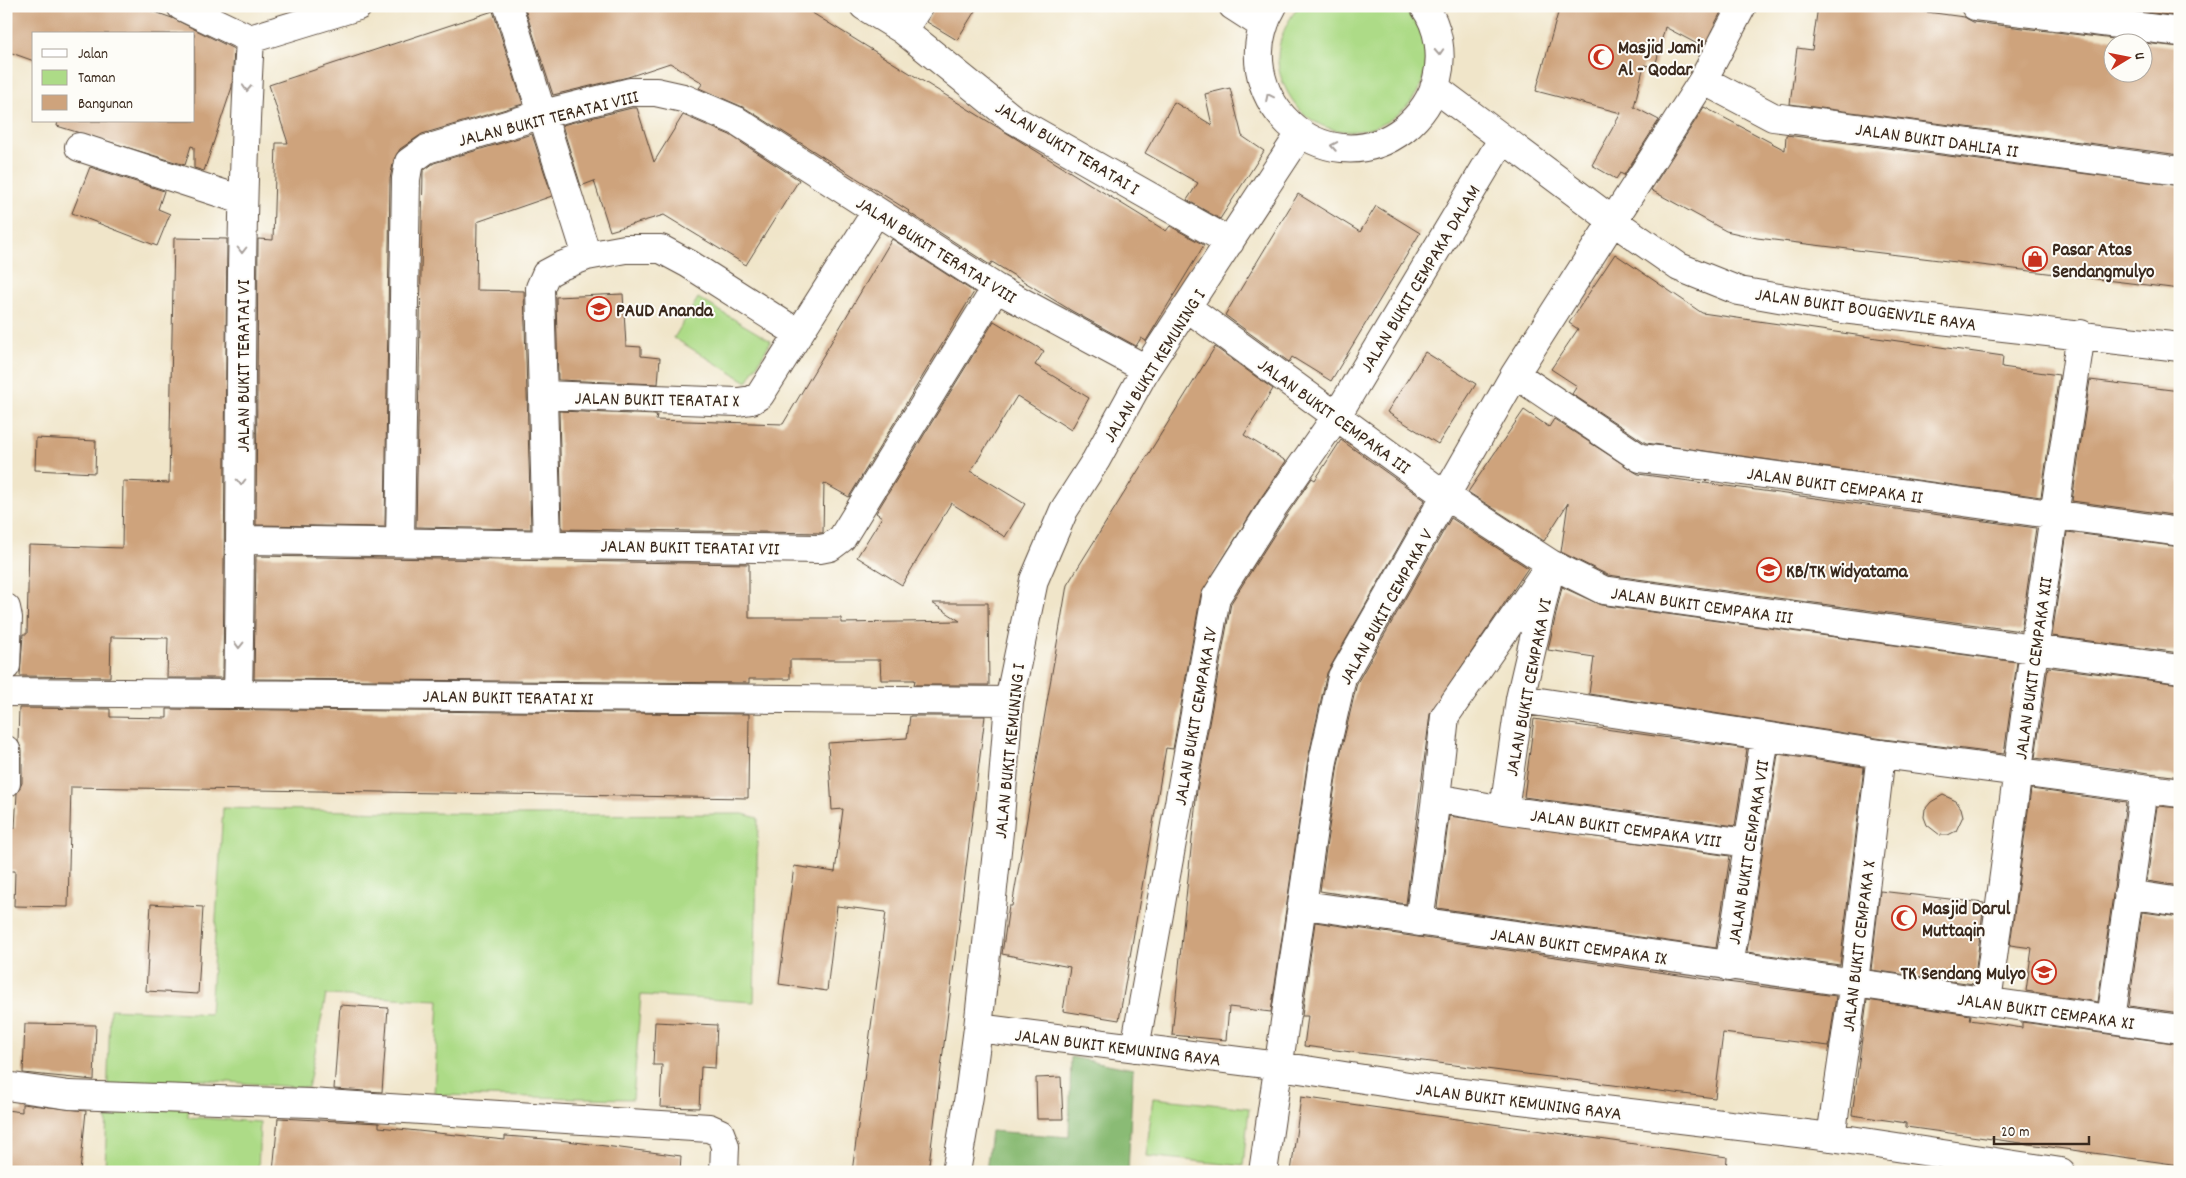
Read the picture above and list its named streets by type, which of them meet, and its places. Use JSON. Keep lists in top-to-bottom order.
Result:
{
  "streets": {
    "street": [
      "JALAN BUKIT TERATAI VIII",
      "JALAN BUKIT DAHLIA II",
      "JALAN BUKIT TERATAI I",
      "JALAN BUKIT CEMPAKA DALAM",
      "JALAN BUKIT BOUGENVILE RAYA",
      "JALAN BUKIT KEMUNING I",
      "JALAN BUKIT TERATAI VI",
      "JALAN BUKIT TERATAI X",
      "JALAN BUKIT CEMPAKA III",
      "JALAN BUKIT CEMPAKA II",
      "JALAN BUKIT TERATAI VII",
      "JALAN BUKIT CEMPAKA V",
      "JALAN BUKIT CEMPAKA XII",
      "JALAN BUKIT CEMPAKA VI",
      "JALAN BUKIT TERATAI XI",
      "JALAN BUKIT CEMPAKA IV",
      "JALAN BUKIT CEMPAKA VIII",
      "JALAN BUKIT CEMPAKA VII",
      "JALAN BUKIT CEMPAKA IX",
      "JALAN BUKIT CEMPAKA X",
      "JALAN BUKIT CEMPAKA XI",
      "JALAN BUKIT KEMUNING RAYA"
    ]
  },
  "crossings": [
    ["JALAN BUKIT TERATAI VIII", "JALAN BUKIT KEMUNING I"],
    ["JALAN BUKIT TERATAI VIII", "JALAN BUKIT TERATAI X"],
    ["JALAN BUKIT TERATAI VIII", "JALAN BUKIT TERATAI VII"],
    ["JALAN BUKIT DAHLIA II", "JALAN BUKIT CEMPAKA V"],
    ["JALAN BUKIT TERATAI I", "JALAN BUKIT KEMUNING I"],
    ["JALAN BUKIT CEMPAKA DALAM", "JALAN BUKIT BOUGENVILE RAYA"],
    ["JALAN BUKIT CEMPAKA DALAM", "JALAN BUKIT CEMPAKA III"],
    ["JALAN BUKIT CEMPAKA DALAM", "JALAN BUKIT CEMPAKA IV"],
    ["JALAN BUKIT BOUGENVILE RAYA", "JALAN BUKIT CEMPAKA V"],
    ["JALAN BUKIT BOUGENVILE RAYA", "JALAN BUKIT CEMPAKA XII"],
    ["JALAN BUKIT KEMUNING I", "JALAN BUKIT CEMPAKA III"],
    ["JALAN BUKIT KEMUNING I", "JALAN BUKIT TERATAI XI"],
    ["JALAN BUKIT KEMUNING I", "JALAN BUKIT KEMUNING RAYA"],
    ["JALAN BUKIT TERATAI VI", "JALAN BUKIT TERATAI VII"],
    ["JALAN BUKIT TERATAI VI", "JALAN BUKIT TERATAI XI"],
    ["JALAN BUKIT CEMPAKA III", "JALAN BUKIT CEMPAKA V"],
    ["JALAN BUKIT CEMPAKA III", "JALAN BUKIT CEMPAKA XII"],
    ["JALAN BUKIT CEMPAKA III", "JALAN BUKIT CEMPAKA VI"],
    ["JALAN BUKIT CEMPAKA III", "JALAN BUKIT CEMPAKA IV"],
    ["JALAN BUKIT CEMPAKA II", "JALAN BUKIT CEMPAKA V"],
    ["JALAN BUKIT CEMPAKA II", "JALAN BUKIT CEMPAKA XII"],
    ["JALAN BUKIT CEMPAKA V", "JALAN BUKIT CEMPAKA IX"],
    ["JALAN BUKIT CEMPAKA V", "JALAN BUKIT KEMUNING RAYA"],
    ["JALAN BUKIT CEMPAKA XII", "JALAN BUKIT CEMPAKA XI"],
    ["JALAN BUKIT CEMPAKA VI", "JALAN BUKIT CEMPAKA VIII"],
    ["JALAN BUKIT CEMPAKA IV", "JALAN BUKIT KEMUNING RAYA"],
    ["JALAN BUKIT CEMPAKA VIII", "JALAN BUKIT CEMPAKA VII"],
    ["JALAN BUKIT CEMPAKA VII", "JALAN BUKIT CEMPAKA IX"],
    ["JALAN BUKIT CEMPAKA IX", "JALAN BUKIT CEMPAKA X"],
    ["JALAN BUKIT CEMPAKA IX", "JALAN BUKIT CEMPAKA XI"],
    ["JALAN BUKIT CEMPAKA X", "JALAN BUKIT CEMPAKA XI"],
    ["JALAN BUKIT CEMPAKA X", "JALAN BUKIT KEMUNING RAYA"]
  ],
  "one_way": ["JALAN BUKIT TERATAI VI"],
  "places": {
    "mosque": ["Masjid Jami' Al - Qodar", "Masjid Darul Muttaqin"],
    "shop": ["Pasar Atas Sendangmulyo"],
    "school or university": ["PAUD Ananda", "KB/TK Widyatama", "TK Sendang Mulyo"]
  },
  "legend": ["Jalan", "Taman", "Bangunan"],
  "scale_bar": "20 m",
  "north": "right"
}
